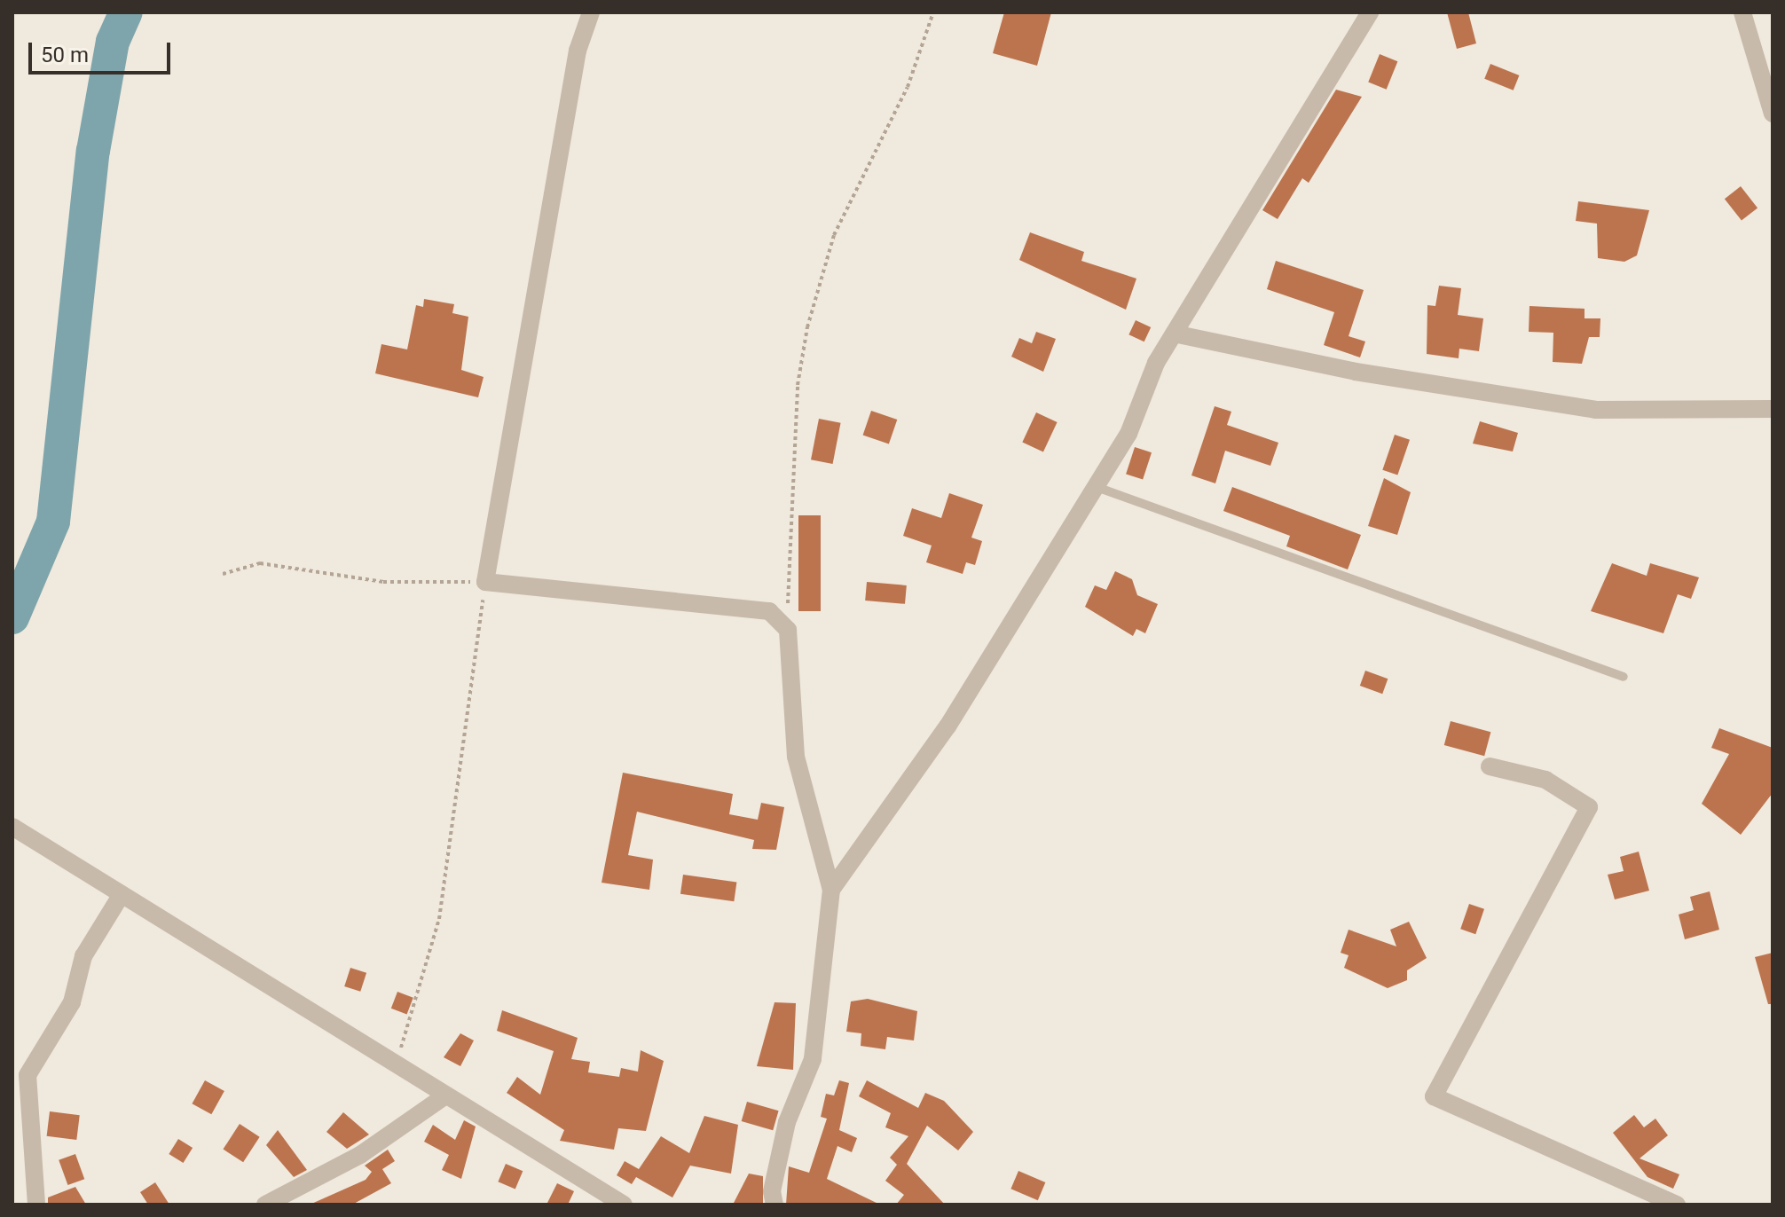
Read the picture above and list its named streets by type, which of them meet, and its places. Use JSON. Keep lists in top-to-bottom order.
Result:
{
  "scale_bar": "50 m"
}
